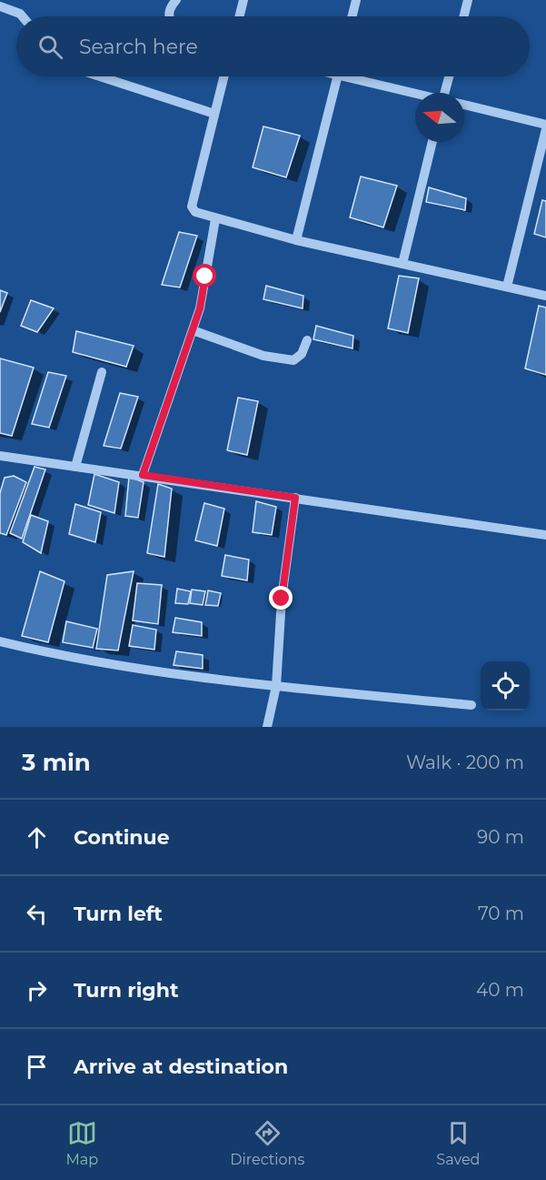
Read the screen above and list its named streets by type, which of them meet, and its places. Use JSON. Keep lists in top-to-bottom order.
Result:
{
  "north": "left",
  "page": {
    "search": "Search here",
    "heading": ["3 min", "Walk · 200 m"],
    "list": [
      ["Continue", "90 m"],
      ["Turn left", "70 m"],
      ["Turn right", "40 m"],
      "Arrive at destination"
    ],
    "nav": ["Map", "Directions", "Saved"]
  }
}
